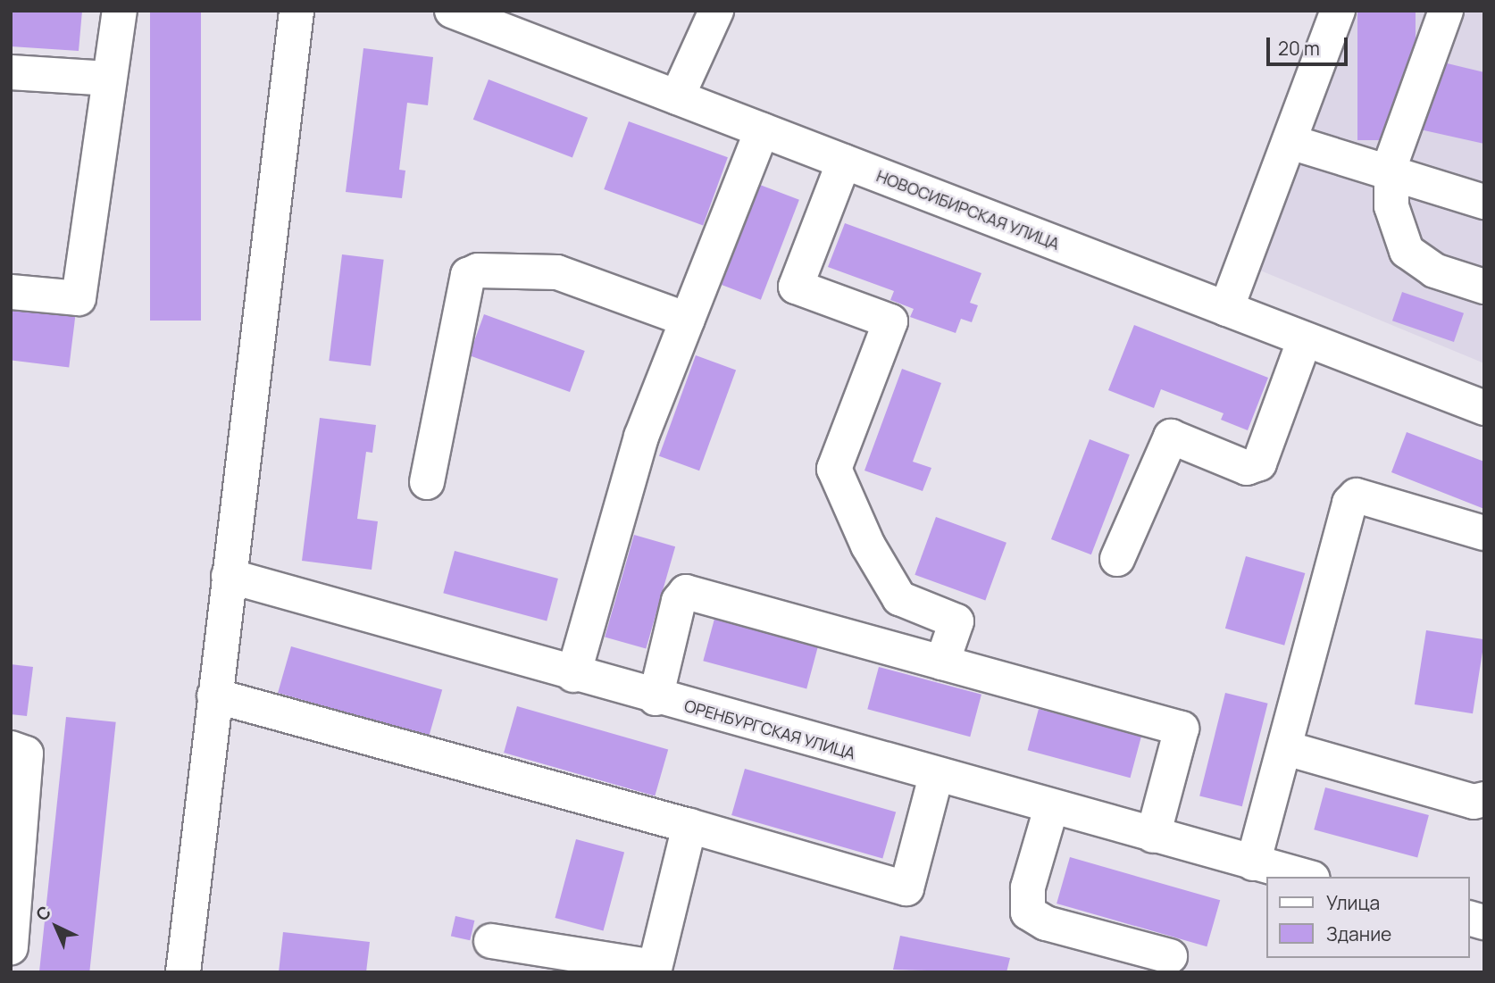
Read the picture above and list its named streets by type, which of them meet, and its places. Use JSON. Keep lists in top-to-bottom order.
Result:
{
  "streets": {
    "street": ["НОВОСИБИРСКАЯ УЛИЦА", "ОРЕНБУРГСКАЯ УЛИЦА"]
  },
  "legend": ["Улица", "Здание"],
  "scale_bar": "20 m",
  "north": "top left"
}
